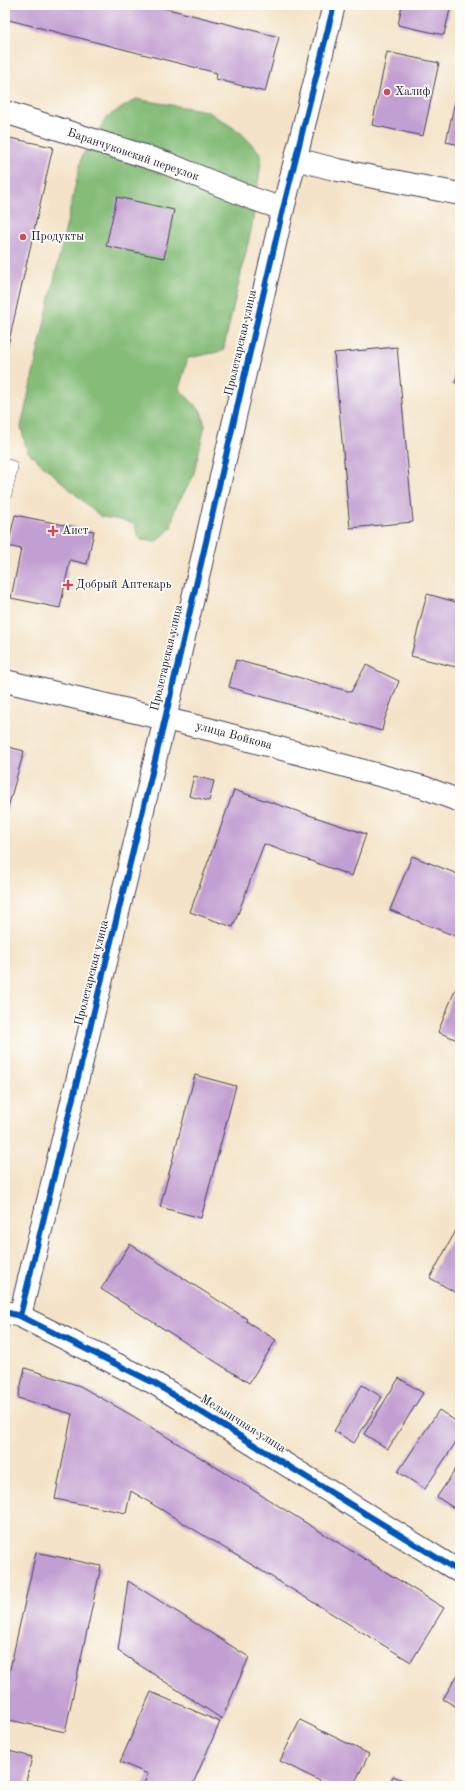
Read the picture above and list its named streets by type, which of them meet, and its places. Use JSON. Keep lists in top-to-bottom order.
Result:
{
  "streets": {
    "street": [
      "Баранчуковский переулок",
      "Пролетарская улица",
      "улица Войкова",
      "Мельничная улица"
    ]
  },
  "crossings": [
    ["Баранчуковский переулок", "Пролетарская улица"],
    ["Пролетарская улица", "улица Войкова"],
    ["Пролетарская улица", "Мельничная улица"]
  ],
  "places": {
    "other": ["Халиф", "Продукты"],
    "health": ["Аист", "Добрый Аптекарь"]
  }
}
